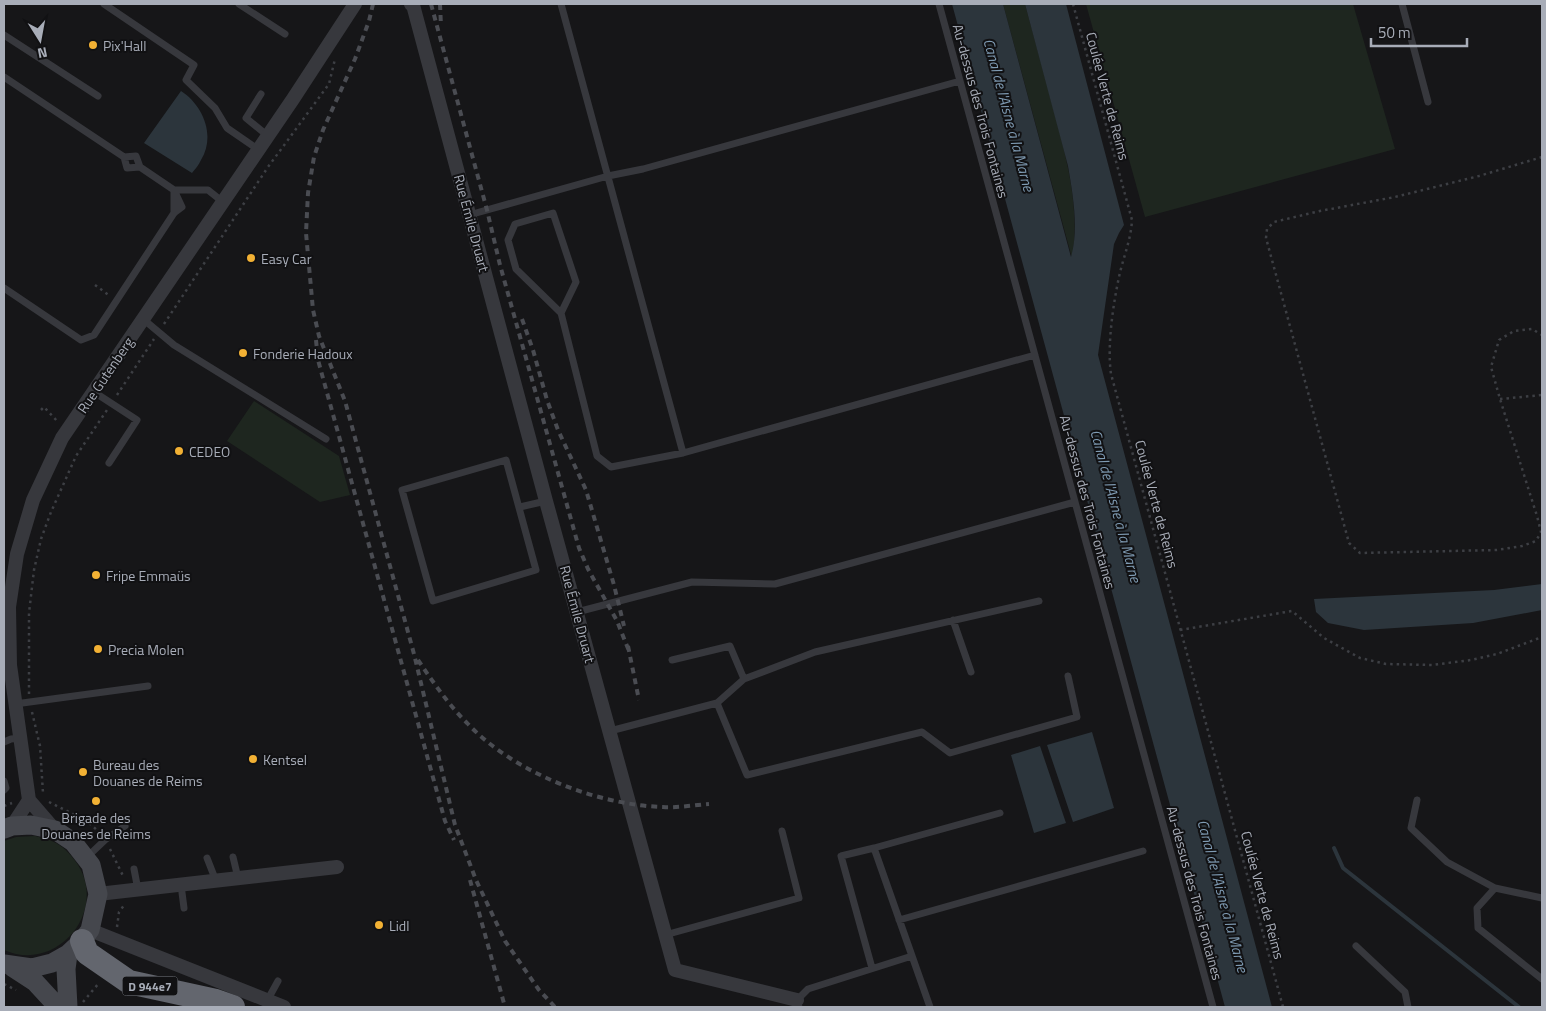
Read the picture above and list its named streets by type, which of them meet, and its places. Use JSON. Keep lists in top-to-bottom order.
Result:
{
  "streets": {
    "highway": ["D 944e7"],
    "street": ["Rue Émile Druart", "Rue Gutenberg"],
    "lane": ["Au-dessus des Trois Fontaines"],
    "path": ["Coulée Verte de Reims"]
  },
  "water": ["Canal de l'Aisne à la Marne"],
  "places": [
    "Pix'Hall",
    "Easy Car",
    "Fonderie Hadoux",
    "CEDEO",
    "Fripe Emmaüs",
    "Precia Molen",
    "Kentsel",
    "Bureau des Douanes de Reims",
    "Brigade des Douanes de Reims",
    "Lidl"
  ],
  "scale_bar": "50 m",
  "north": "bottom"
}
